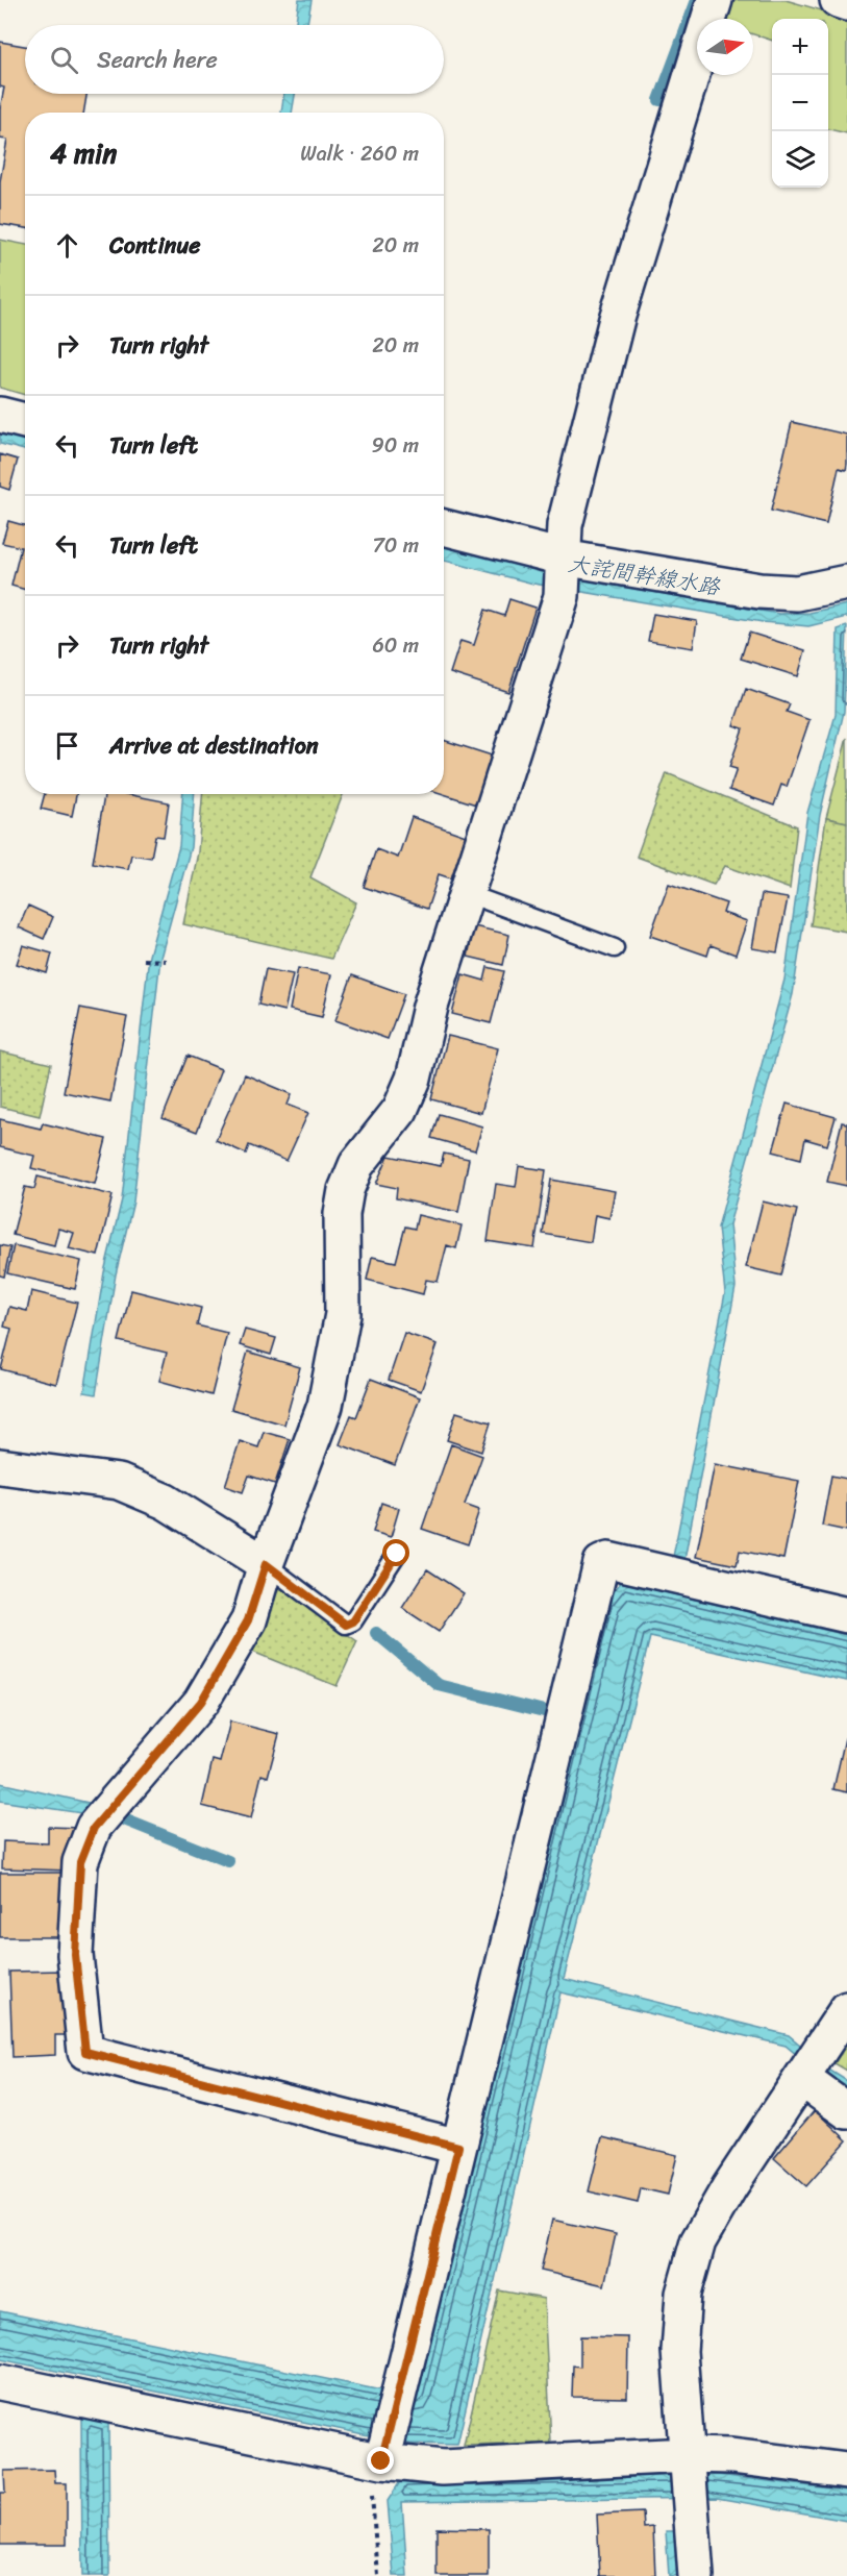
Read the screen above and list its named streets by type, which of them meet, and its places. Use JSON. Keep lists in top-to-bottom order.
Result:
{
  "water": ["大詫間幹線水路"],
  "north": "right",
  "page": {
    "map_buttons": ["+", "−"],
    "search": "Search here",
    "heading": ["4 min", "Walk · 260 m"],
    "list": [
      ["Continue", "20 m"],
      ["Turn right", "20 m"],
      ["Turn left", "90 m"],
      ["Turn left", "70 m"],
      ["Turn right", "60 m"],
      "Arrive at destination"
    ]
  }
}
